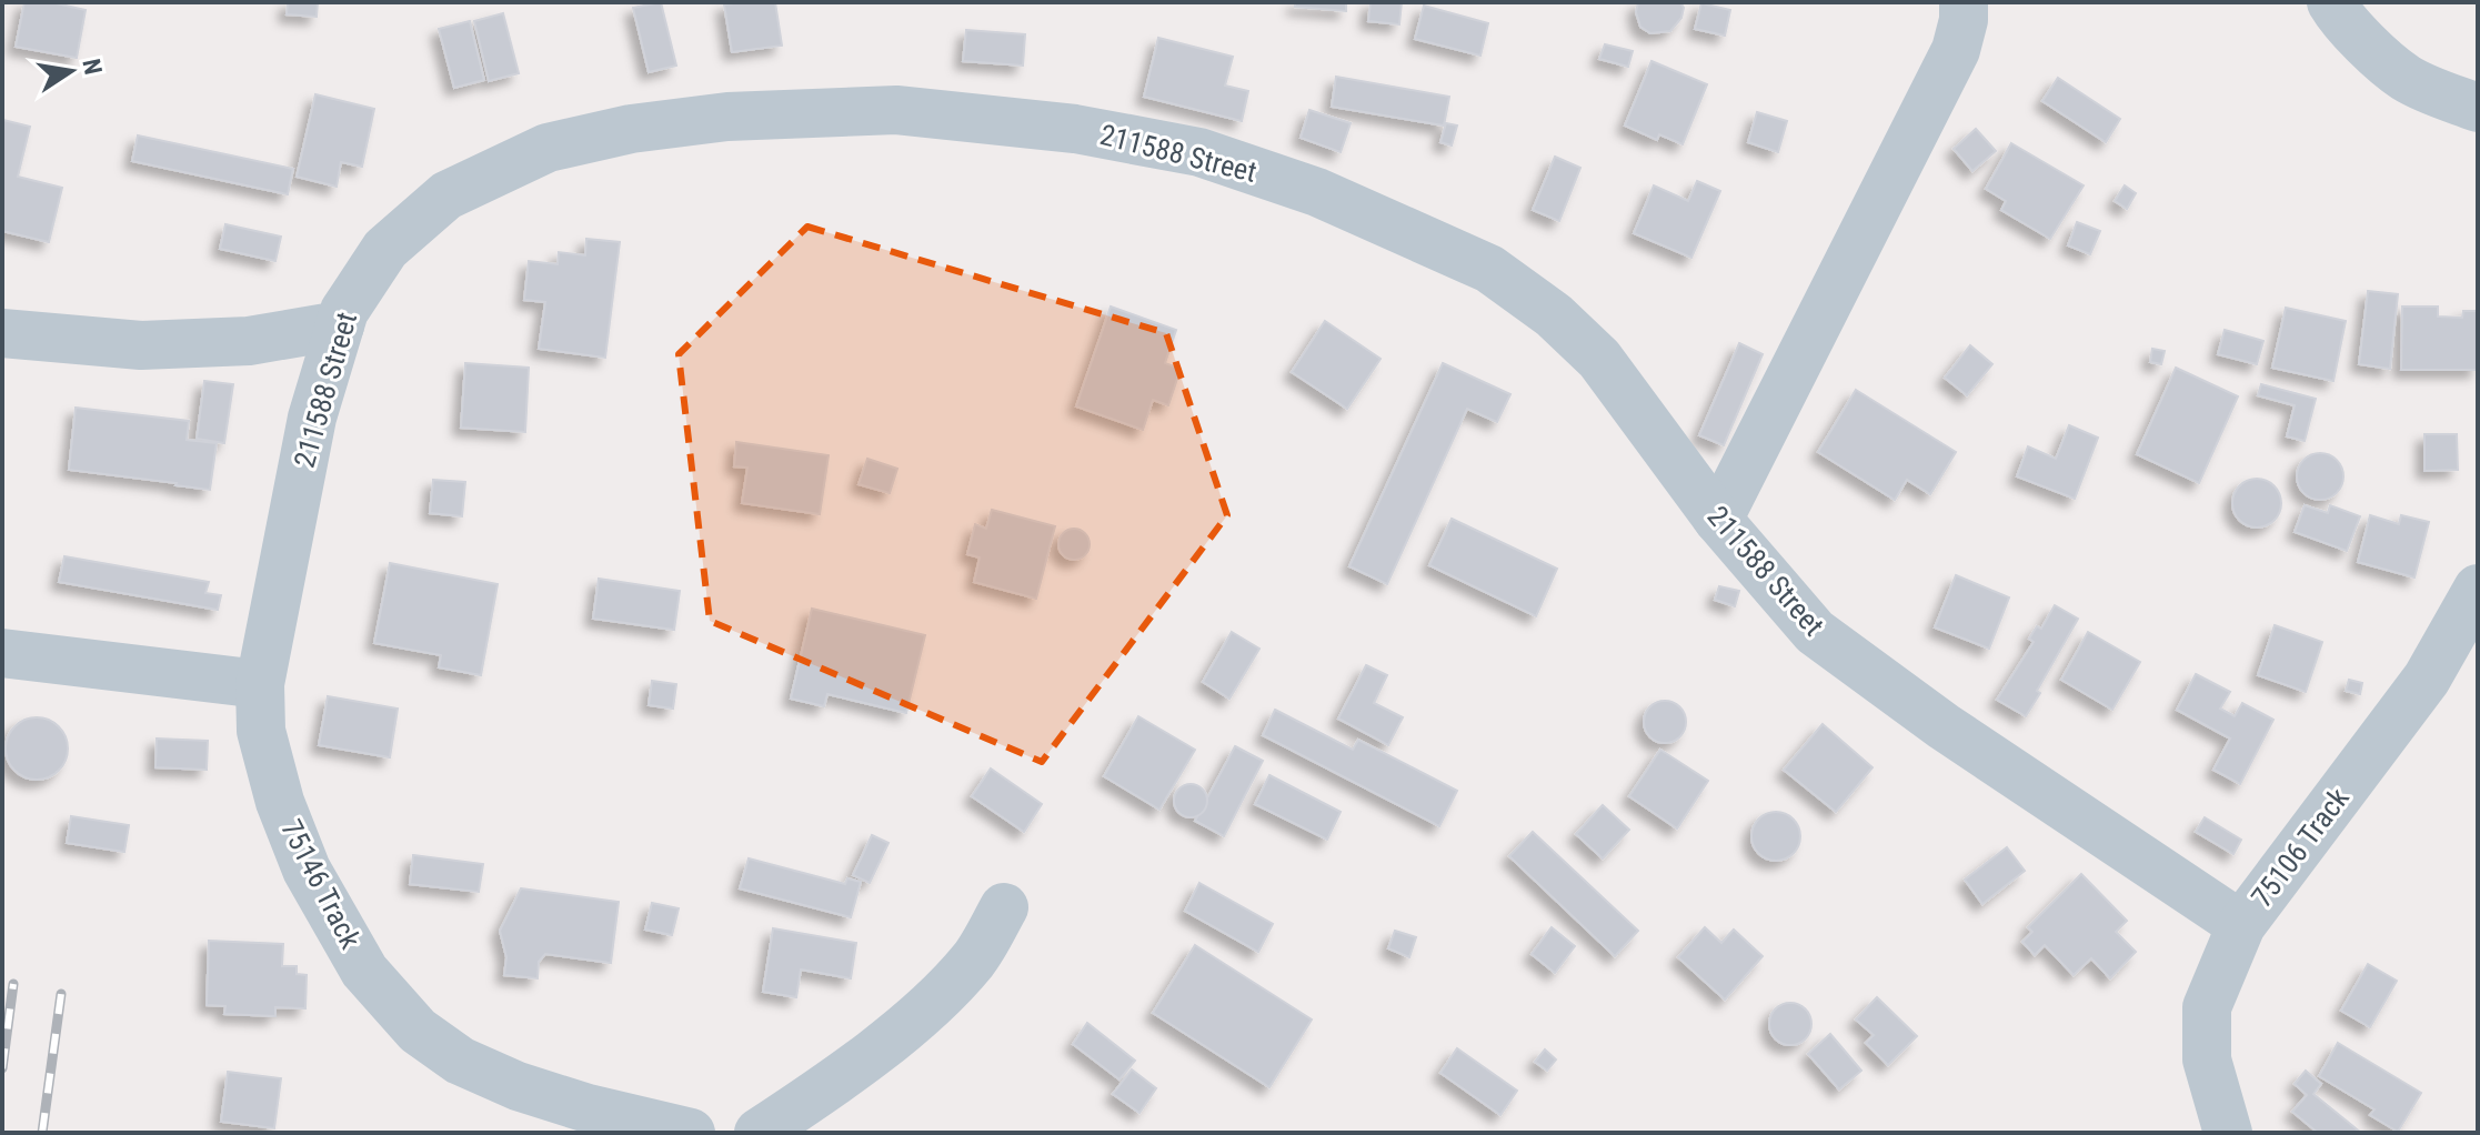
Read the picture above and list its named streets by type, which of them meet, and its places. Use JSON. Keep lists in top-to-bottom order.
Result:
{
  "streets": {
    "street": ["211588 Street", "75106 Track", "75146 Track"]
  },
  "crossings": [
    ["211588 Street", "75106 Track"],
    ["211588 Street", "75146 Track"]
  ],
  "north": "right"
}
